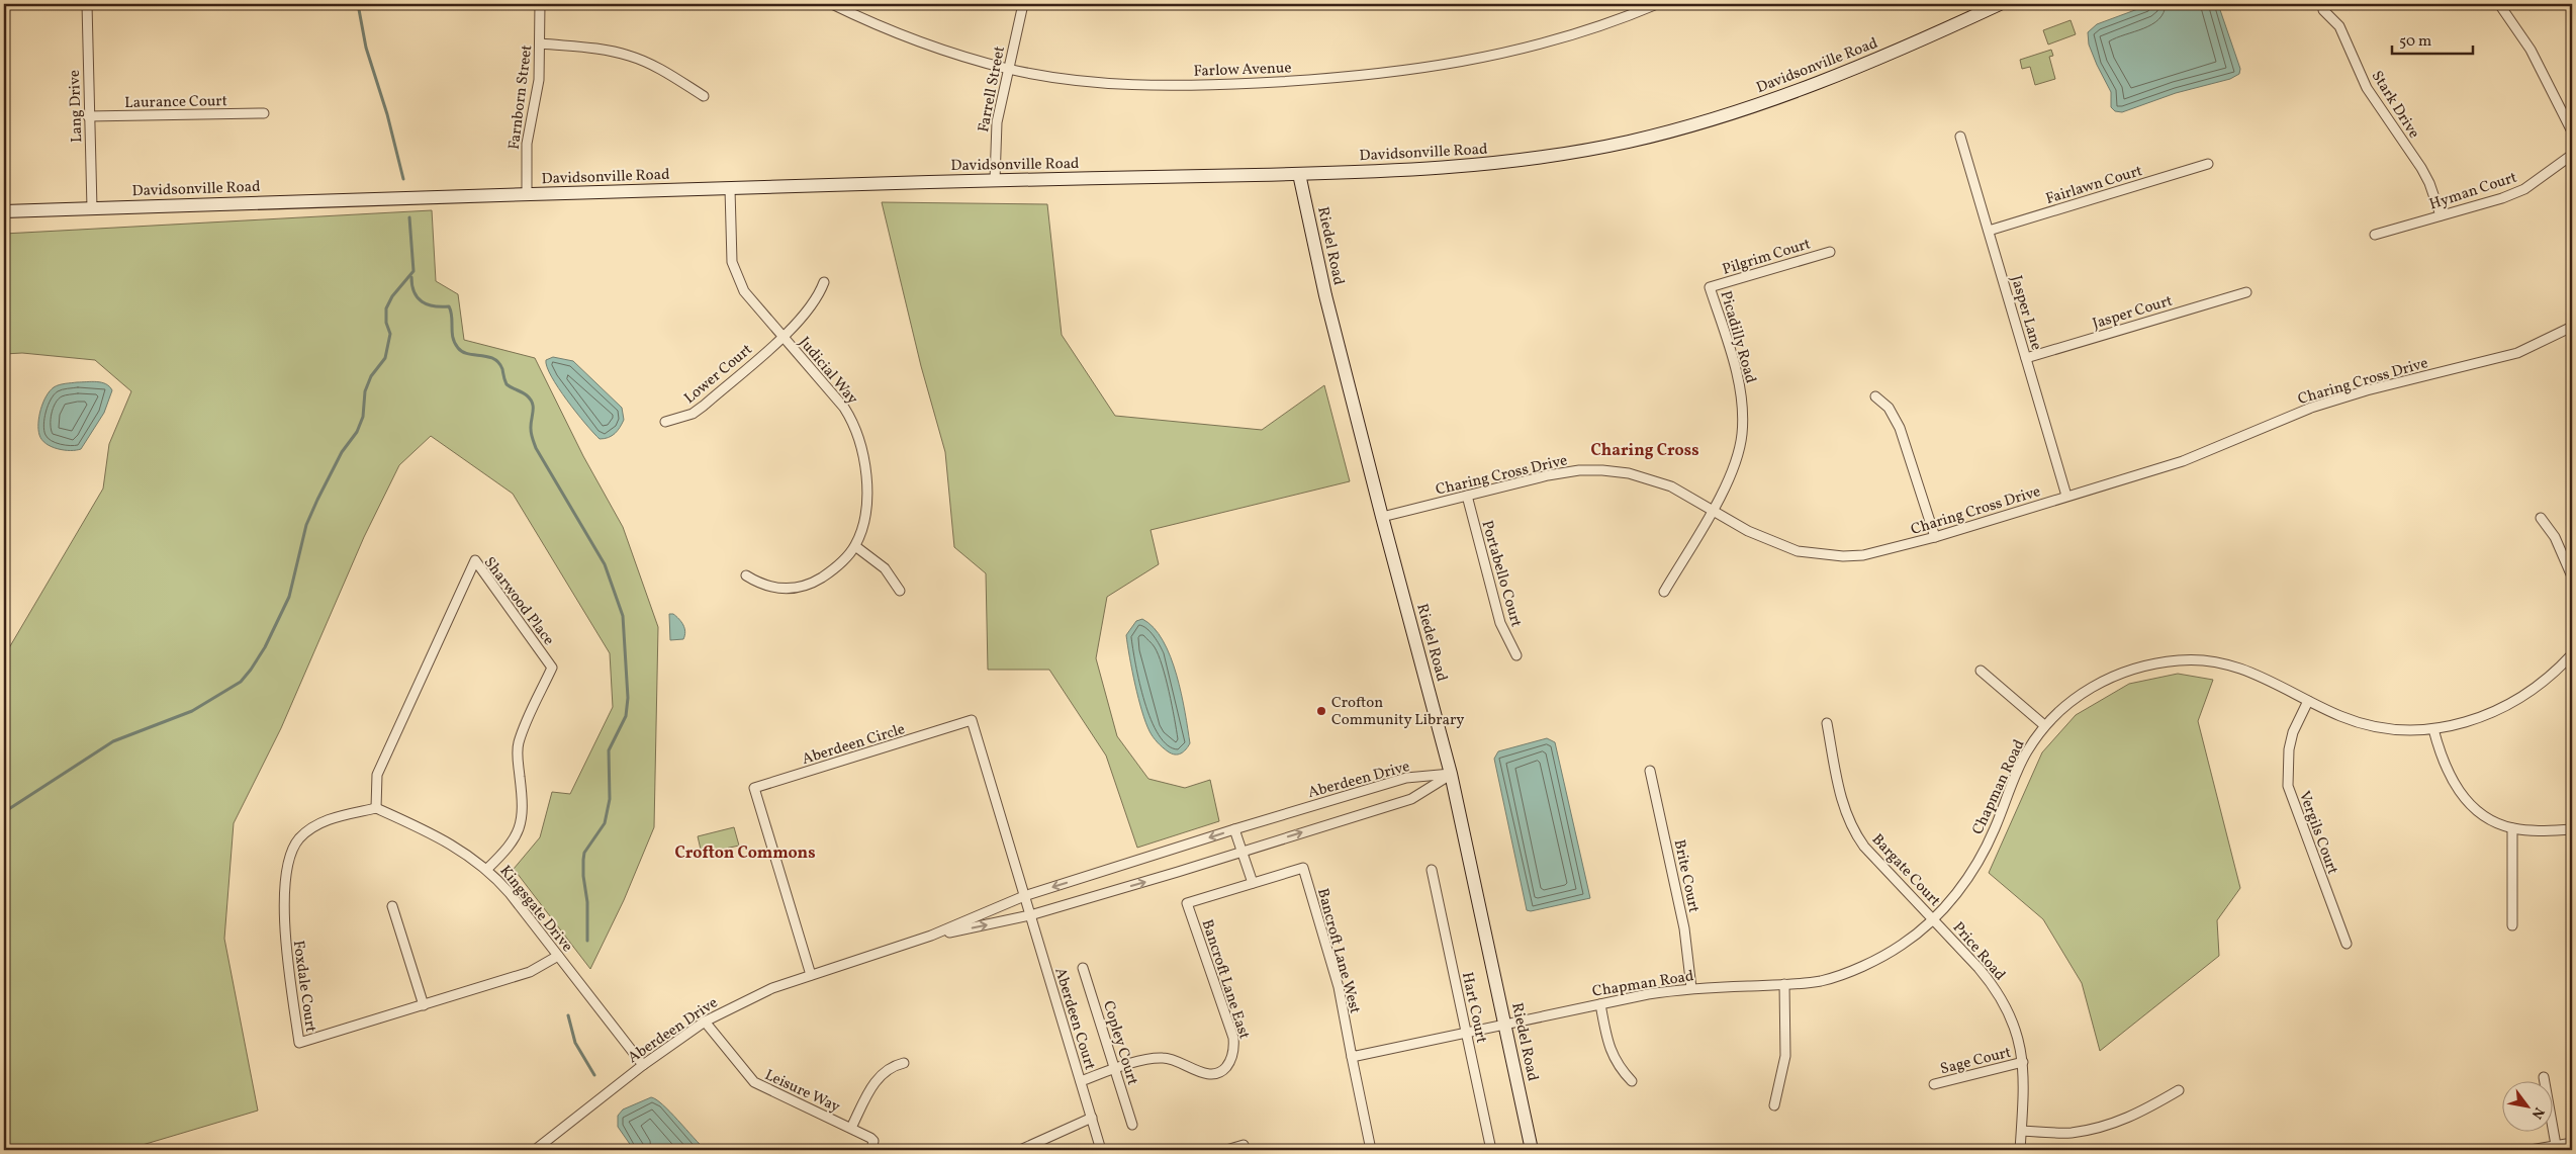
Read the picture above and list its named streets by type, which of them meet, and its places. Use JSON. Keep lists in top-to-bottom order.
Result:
{
  "streets": {
    "main road": ["Davidsonville Road", "Riedel Road"],
    "street": [
      "Farlow Avenue",
      "Farrell Street",
      "Farnborn Street",
      "Laurance Court",
      "Stark Drive",
      "Lang Drive",
      "Fairlawn Court",
      "Hyman Court",
      "Pilgrim Court",
      "Jasper Court",
      "Jasper Lane",
      "Picadilly Road",
      "Judicial Way",
      "Lower Court",
      "Charing Cross Drive",
      "Portabello Court",
      "Sharwood Place",
      "Aberdeen Circle",
      "Aberdeen Drive",
      "Chapman Road",
      "Vergils Court",
      "Bargate Court",
      "Brite Court",
      "Kingsgate Drive",
      "Bancroft Lane West",
      "Price Road",
      "Bancroft Lane East",
      "Foxdale Court",
      "Hart Court",
      "Aberdeen Court",
      "Copley Court",
      "Sage Court",
      "Leisure Way"
    ]
  },
  "crossings": [
    ["Davidsonville Road", "Farrell Street"],
    ["Davidsonville Road", "Farnborn Street"],
    ["Davidsonville Road", "Lang Drive"],
    ["Davidsonville Road", "Riedel Road"],
    ["Davidsonville Road", "Judicial Way"],
    ["Farlow Avenue", "Farrell Street"],
    ["Laurance Court", "Lang Drive"],
    ["Stark Drive", "Hyman Court"],
    ["Fairlawn Court", "Jasper Lane"],
    ["Riedel Road", "Charing Cross Drive"],
    ["Riedel Road", "Aberdeen Drive"],
    ["Riedel Road", "Chapman Road"],
    ["Pilgrim Court", "Picadilly Road"],
    ["Jasper Court", "Jasper Lane"],
    ["Jasper Lane", "Charing Cross Drive"],
    ["Picadilly Road", "Charing Cross Drive"],
    ["Judicial Way", "Lower Court"],
    ["Charing Cross Drive", "Portabello Court"],
    ["Sharwood Place", "Kingsgate Drive"],
    ["Sharwood Place", "Foxdale Court"],
    ["Aberdeen Circle", "Aberdeen Drive"],
    ["Aberdeen Circle", "Aberdeen Court"],
    ["Aberdeen Drive", "Kingsgate Drive"],
    ["Aberdeen Drive", "Aberdeen Court"],
    ["Aberdeen Drive", "Leisure Way"],
    ["Chapman Road", "Vergils Court"],
    ["Chapman Road", "Bargate Court"],
    ["Chapman Road", "Brite Court"],
    ["Chapman Road", "Price Road"],
    ["Bargate Court", "Price Road"],
    ["Kingsgate Drive", "Foxdale Court"],
    ["Bancroft Lane West", "Bancroft Lane East"],
    ["Price Road", "Sage Court"],
    ["Bancroft Lane East", "Aberdeen Court"],
    ["Bancroft Lane East", "Copley Court"]
  ],
  "districts": ["Charing Cross", "Crofton Commons"],
  "places": ["Crofton Community Library"],
  "scale_bar": "50 m",
  "north": "bottom right"
}
